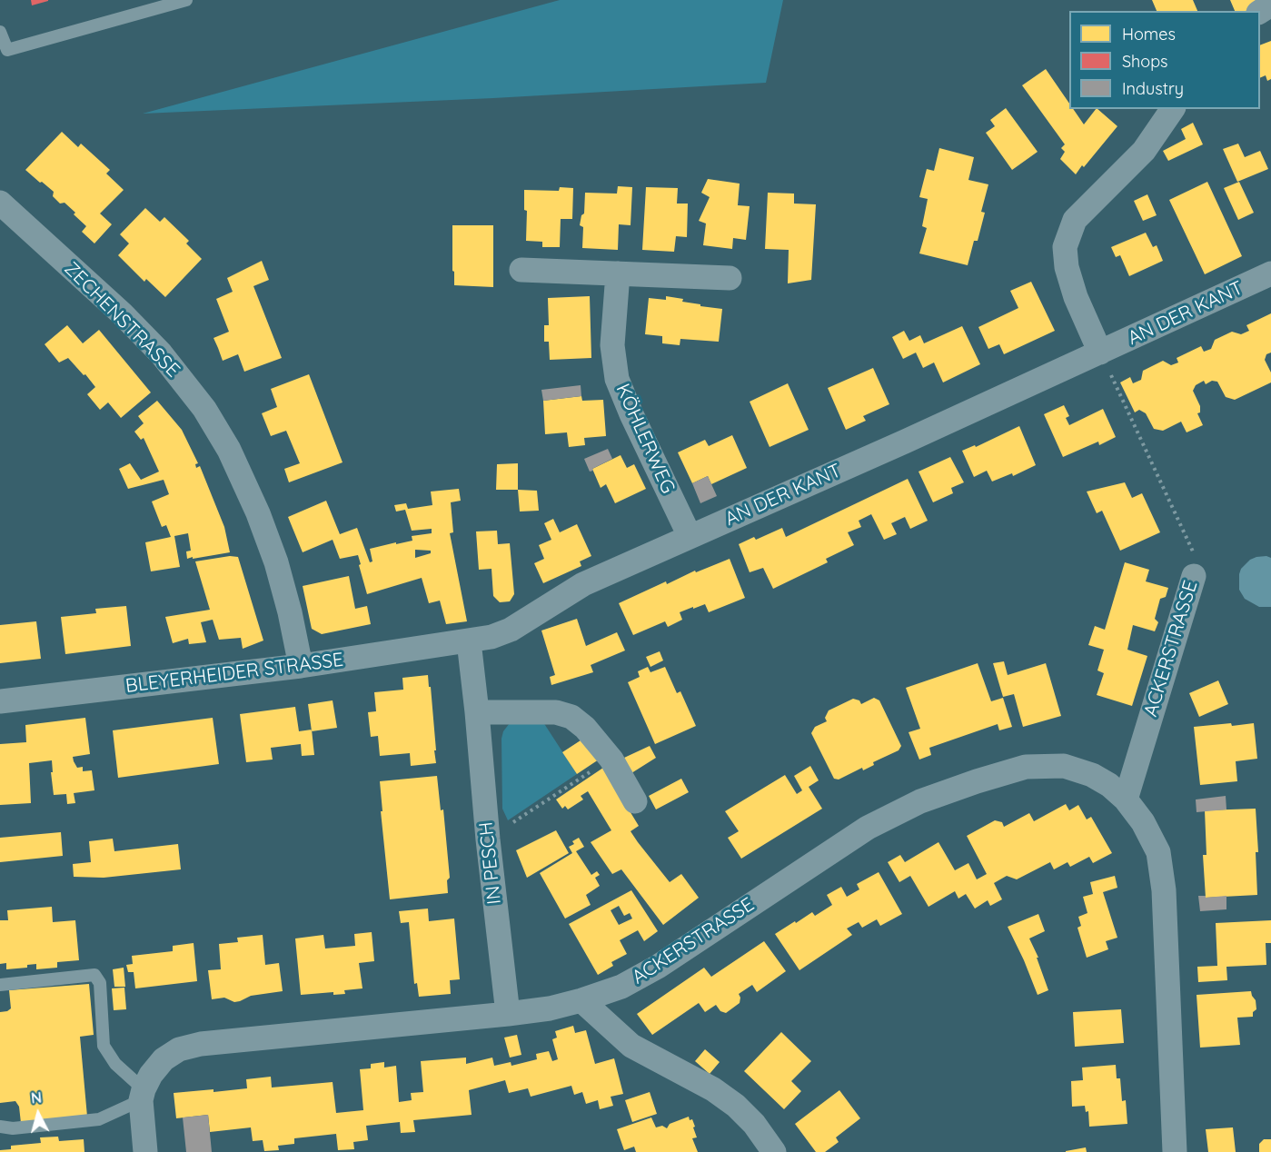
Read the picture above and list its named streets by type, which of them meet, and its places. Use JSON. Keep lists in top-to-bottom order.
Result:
{
  "streets": {
    "street": [
      "AN DER KANT",
      "ZECHENSTRASSE",
      "KÖHLERWEG",
      "ACKERSTRASSE",
      "BLEYERHEIDER STRASSE",
      "IN PESCH"
    ]
  },
  "crossings": [
    ["AN DER KANT", "KÖHLERWEG"],
    ["AN DER KANT", "ACKERSTRASSE"],
    ["AN DER KANT", "BLEYERHEIDER STRASSE"],
    ["AN DER KANT", "IN PESCH"],
    ["ZECHENSTRASSE", "BLEYERHEIDER STRASSE"],
    ["ACKERSTRASSE", "IN PESCH"],
    ["BLEYERHEIDER STRASSE", "IN PESCH"]
  ],
  "legend": ["Homes", "Shops", "Industry"],
  "north": "top"
}
